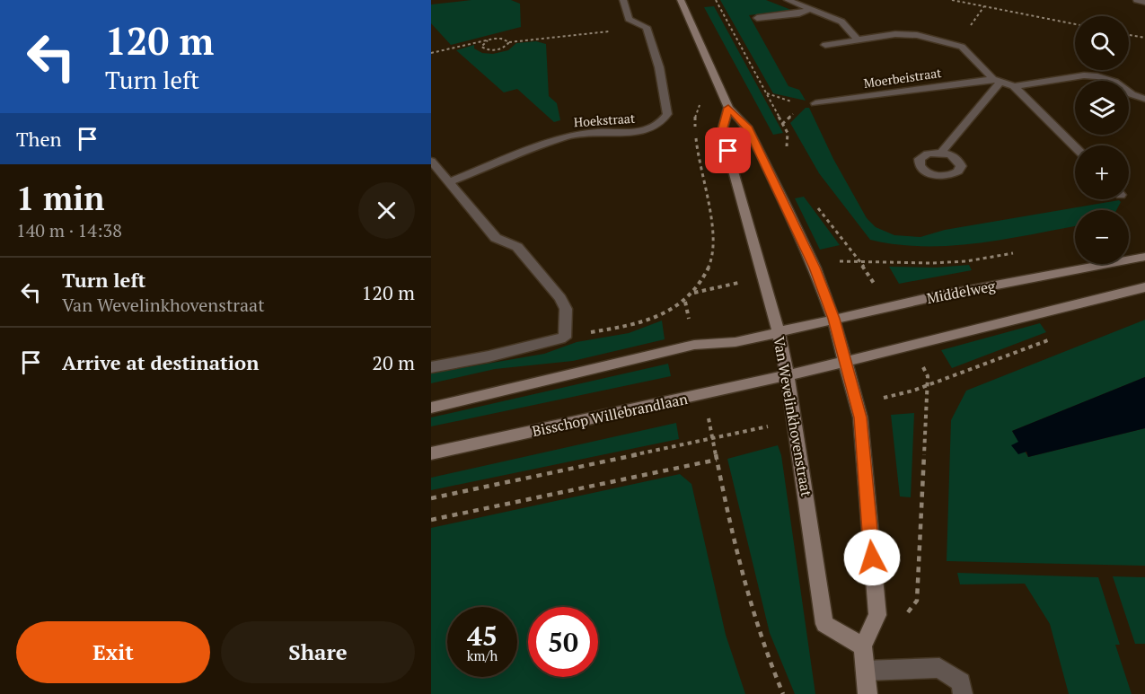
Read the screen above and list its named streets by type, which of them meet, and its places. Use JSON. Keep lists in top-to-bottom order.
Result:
{
  "streets": {
    "main road": ["Middelweg", "Bisschop Willebrandlaan", "Van Wevelinkhovenstraat"],
    "street": ["Moerbeistraat", "Hoekstraat"]
  },
  "crossings": [
    ["Middelweg", "Van Wevelinkhovenstraat"],
    ["Bisschop Willebrandlaan", "Van Wevelinkhovenstraat"]
  ],
  "page": {
    "turn": ["120 m", "Turn left"],
    "map_buttons": ["+", "−"],
    "then": "Then",
    "heading": ["1 min", "140 m · 14:38"],
    "list": [
      {
        "name": "Turn left",
        "note": "Van Wevelinkhovenstraat",
        "value": "120 m"
      },
      {
        "name": "Arrive at destination",
        "value": "20 m"
      }
    ],
    "speed": "45 km/h",
    "limit": "50",
    "buttons": ["Exit", "Share"]
  }
}
